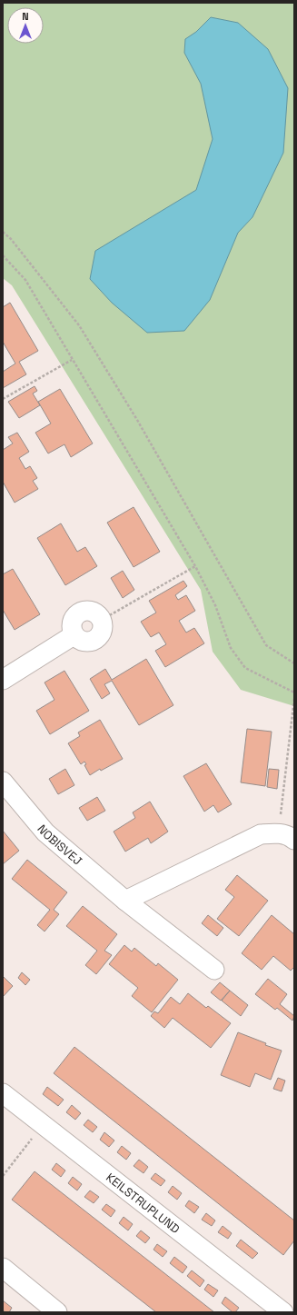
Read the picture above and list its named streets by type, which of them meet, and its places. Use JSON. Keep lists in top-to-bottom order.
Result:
{
  "streets": {
    "street": ["NOBISVEJ", "KEILSTRUPLUND"]
  },
  "north": "top"
}
